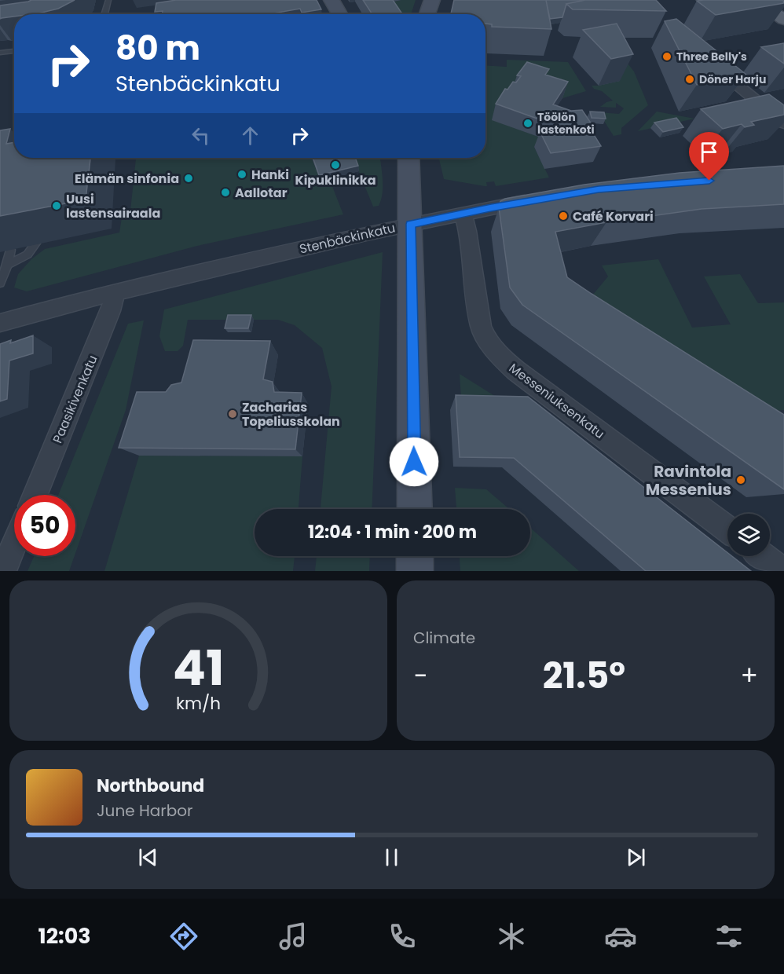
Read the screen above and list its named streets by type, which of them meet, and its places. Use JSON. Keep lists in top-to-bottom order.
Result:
{
  "streets": {
    "street": ["Stenbäckinkatu", "Paasikivenkatu", "Messeniuksenkatu"]
  },
  "crossings": [
    ["Stenbäckinkatu", "Paasikivenkatu"],
    ["Stenbäckinkatu", "Messeniuksenkatu"]
  ],
  "places": [
    "Three Belly's",
    "Döner Harju",
    "Töölön lastenkoti",
    "Kipuklinikka",
    "Hanki",
    "Elämän sinfonia",
    "Aallotar",
    "Uusi lastensairaala",
    "Café Korvari",
    "Zacharias Topeliusskolan",
    "Ravintola Messenius"
  ],
  "page": {
    "turn": ["80 m", "Stenbäckinkatu"],
    "limit": "50",
    "trip": "12:04 · 1 min · 200 m",
    "tile": "Climate",
    "heat": ["−", "21.5°", "+"],
    "song": ["Northbound", "June Harbor"],
    "tabs": "12:03",
    "gauge": ["41", "km/h"]
  }
}
